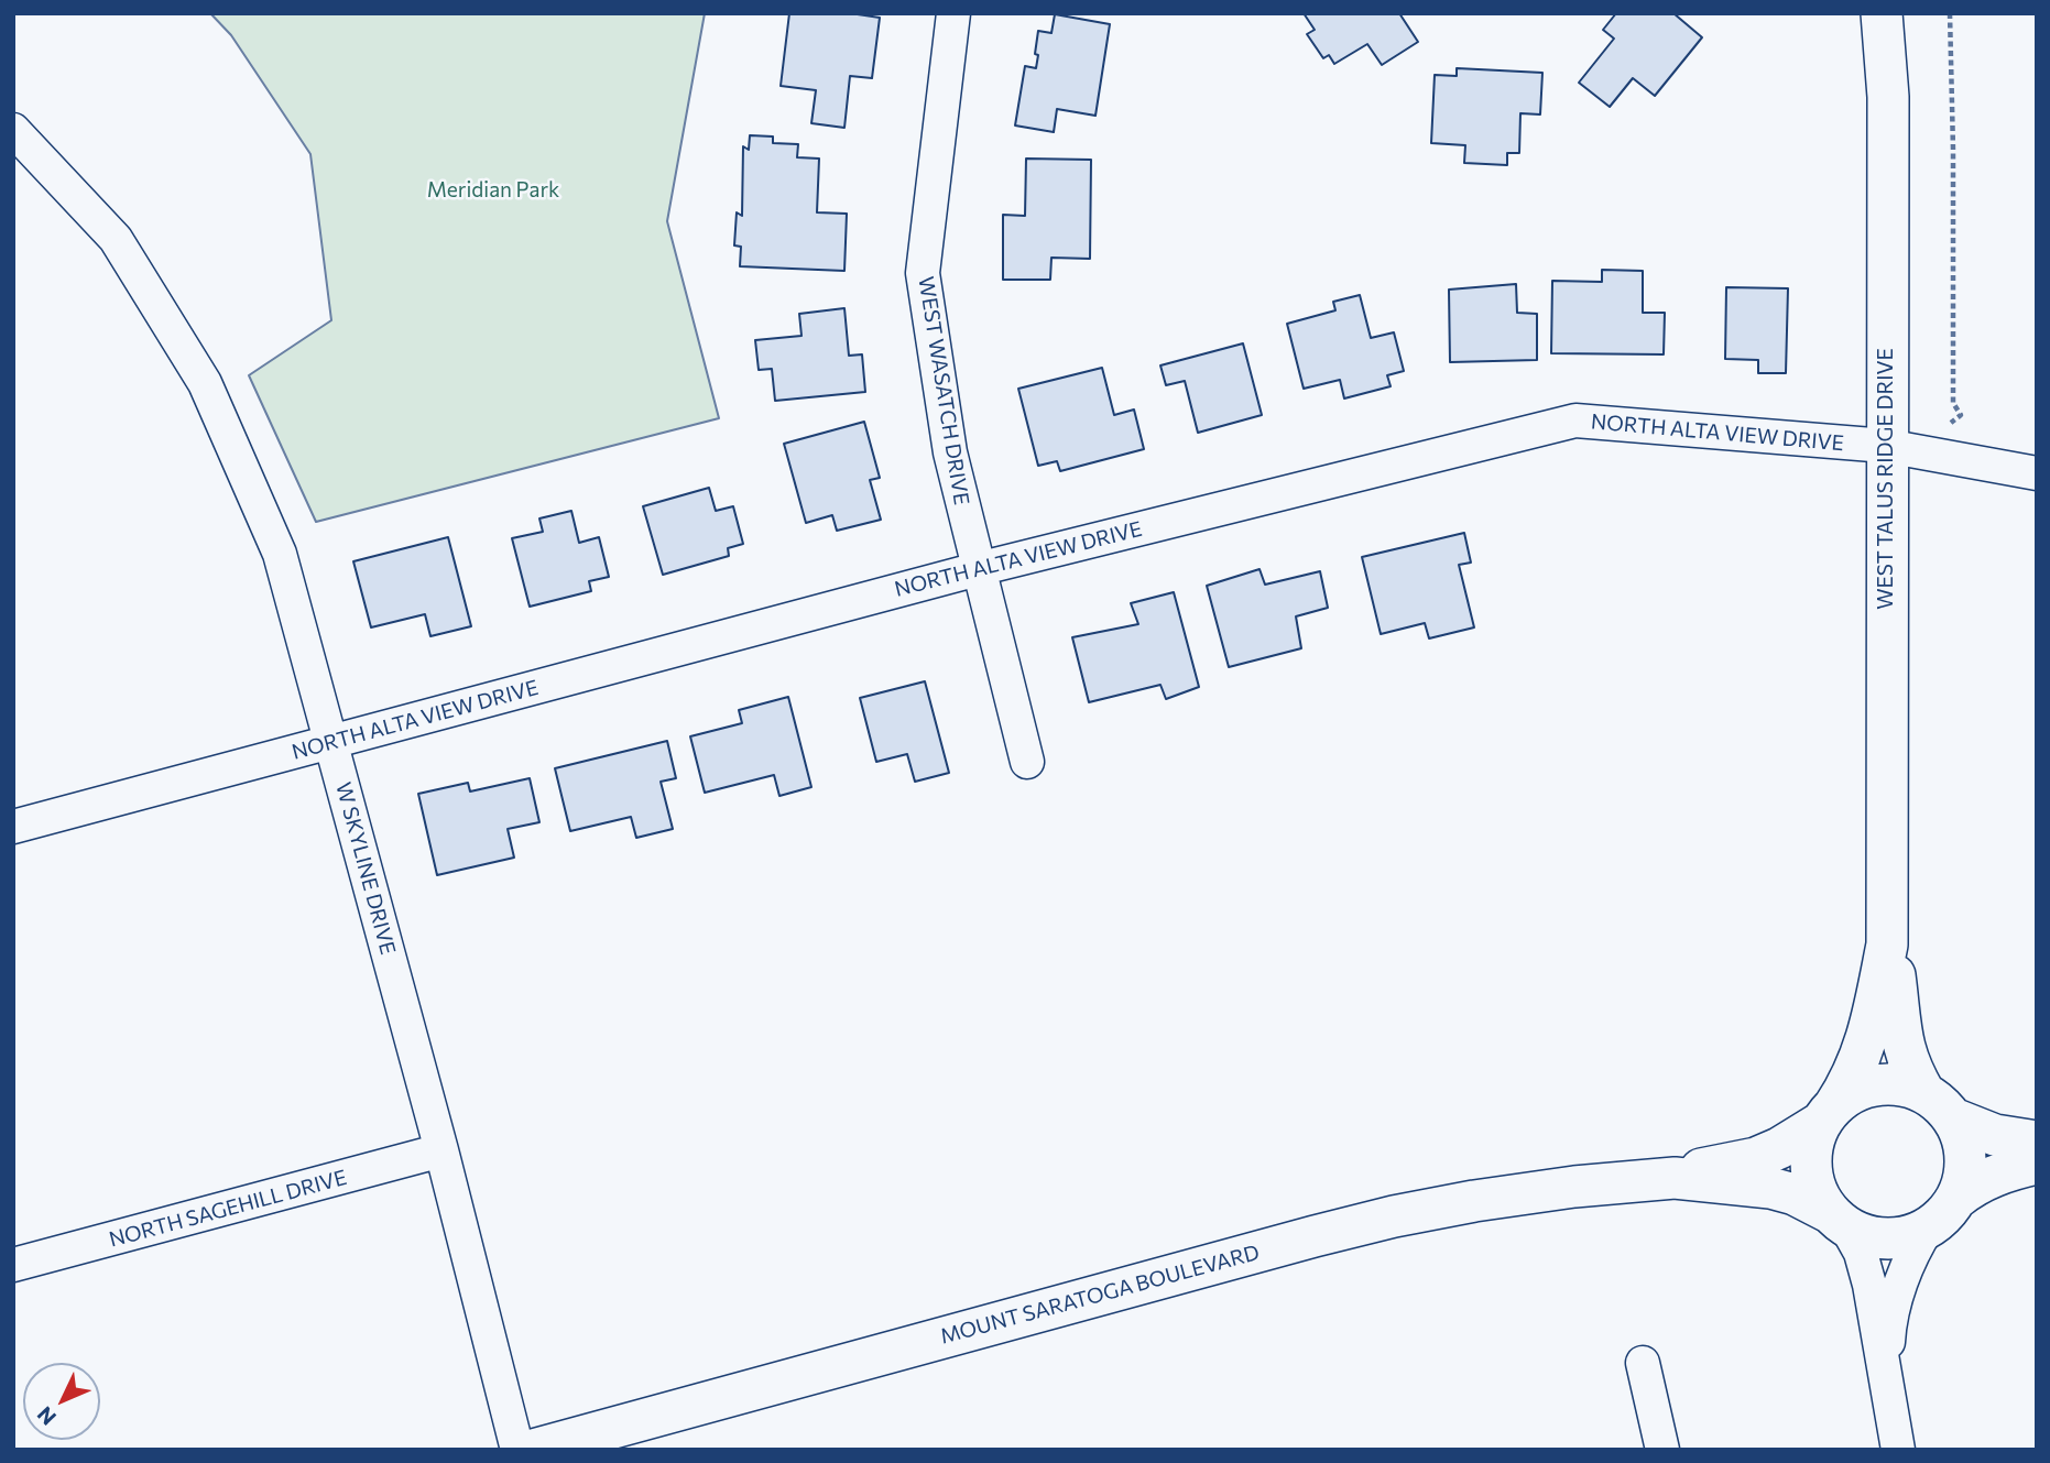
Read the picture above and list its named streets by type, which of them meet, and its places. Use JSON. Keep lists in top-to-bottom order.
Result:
{
  "streets": {
    "street": [
      "WEST WASATCH DRIVE",
      "NORTH ALTA VIEW DRIVE",
      "WEST TALUS RIDGE DRIVE",
      "W SKYLINE DRIVE",
      "NORTH SAGEHILL DRIVE",
      "MOUNT SARATOGA BOULEVARD"
    ]
  },
  "crossings": [
    ["WEST WASATCH DRIVE", "NORTH ALTA VIEW DRIVE"],
    ["NORTH ALTA VIEW DRIVE", "WEST TALUS RIDGE DRIVE"],
    ["NORTH ALTA VIEW DRIVE", "W SKYLINE DRIVE"],
    ["WEST TALUS RIDGE DRIVE", "MOUNT SARATOGA BOULEVARD"],
    ["W SKYLINE DRIVE", "NORTH SAGEHILL DRIVE"]
  ],
  "parks": ["Meridian Park"],
  "north": "bottom left"
}
